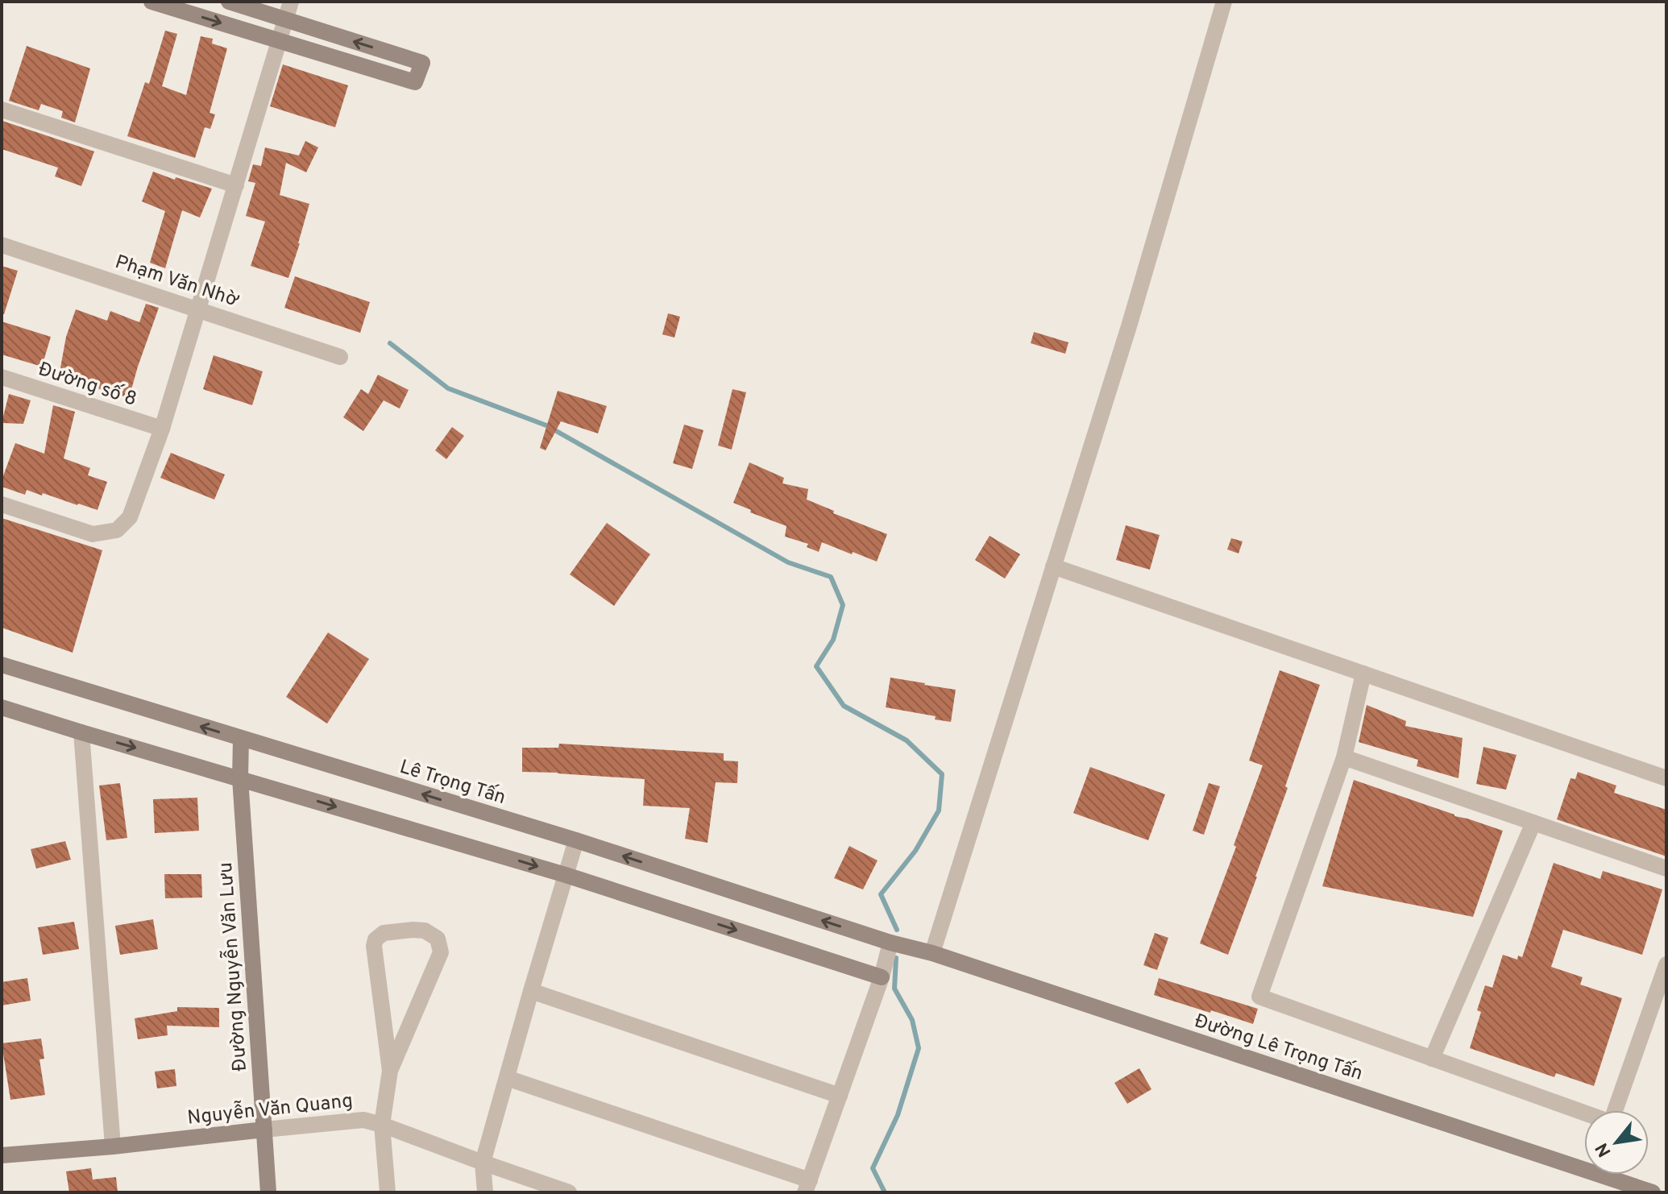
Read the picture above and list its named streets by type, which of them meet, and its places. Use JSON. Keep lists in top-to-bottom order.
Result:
{
  "streets": {
    "street": [
      "Phạm Văn Nhờ",
      "Đường số 8",
      "Lê Trọng Tấn",
      "Đường Nguyễn Văn Lưu",
      "Đường Lê Trọng Tấn",
      "Nguyễn Văn Quang"
    ]
  },
  "crossings": [
    ["Lê Trọng Tấn", "Đường Nguyễn Văn Lưu"],
    ["Lê Trọng Tấn", "Đường Lê Trọng Tấn"],
    ["Đường Nguyễn Văn Lưu", "Nguyễn Văn Quang"]
  ],
  "north": "bottom left"
}
